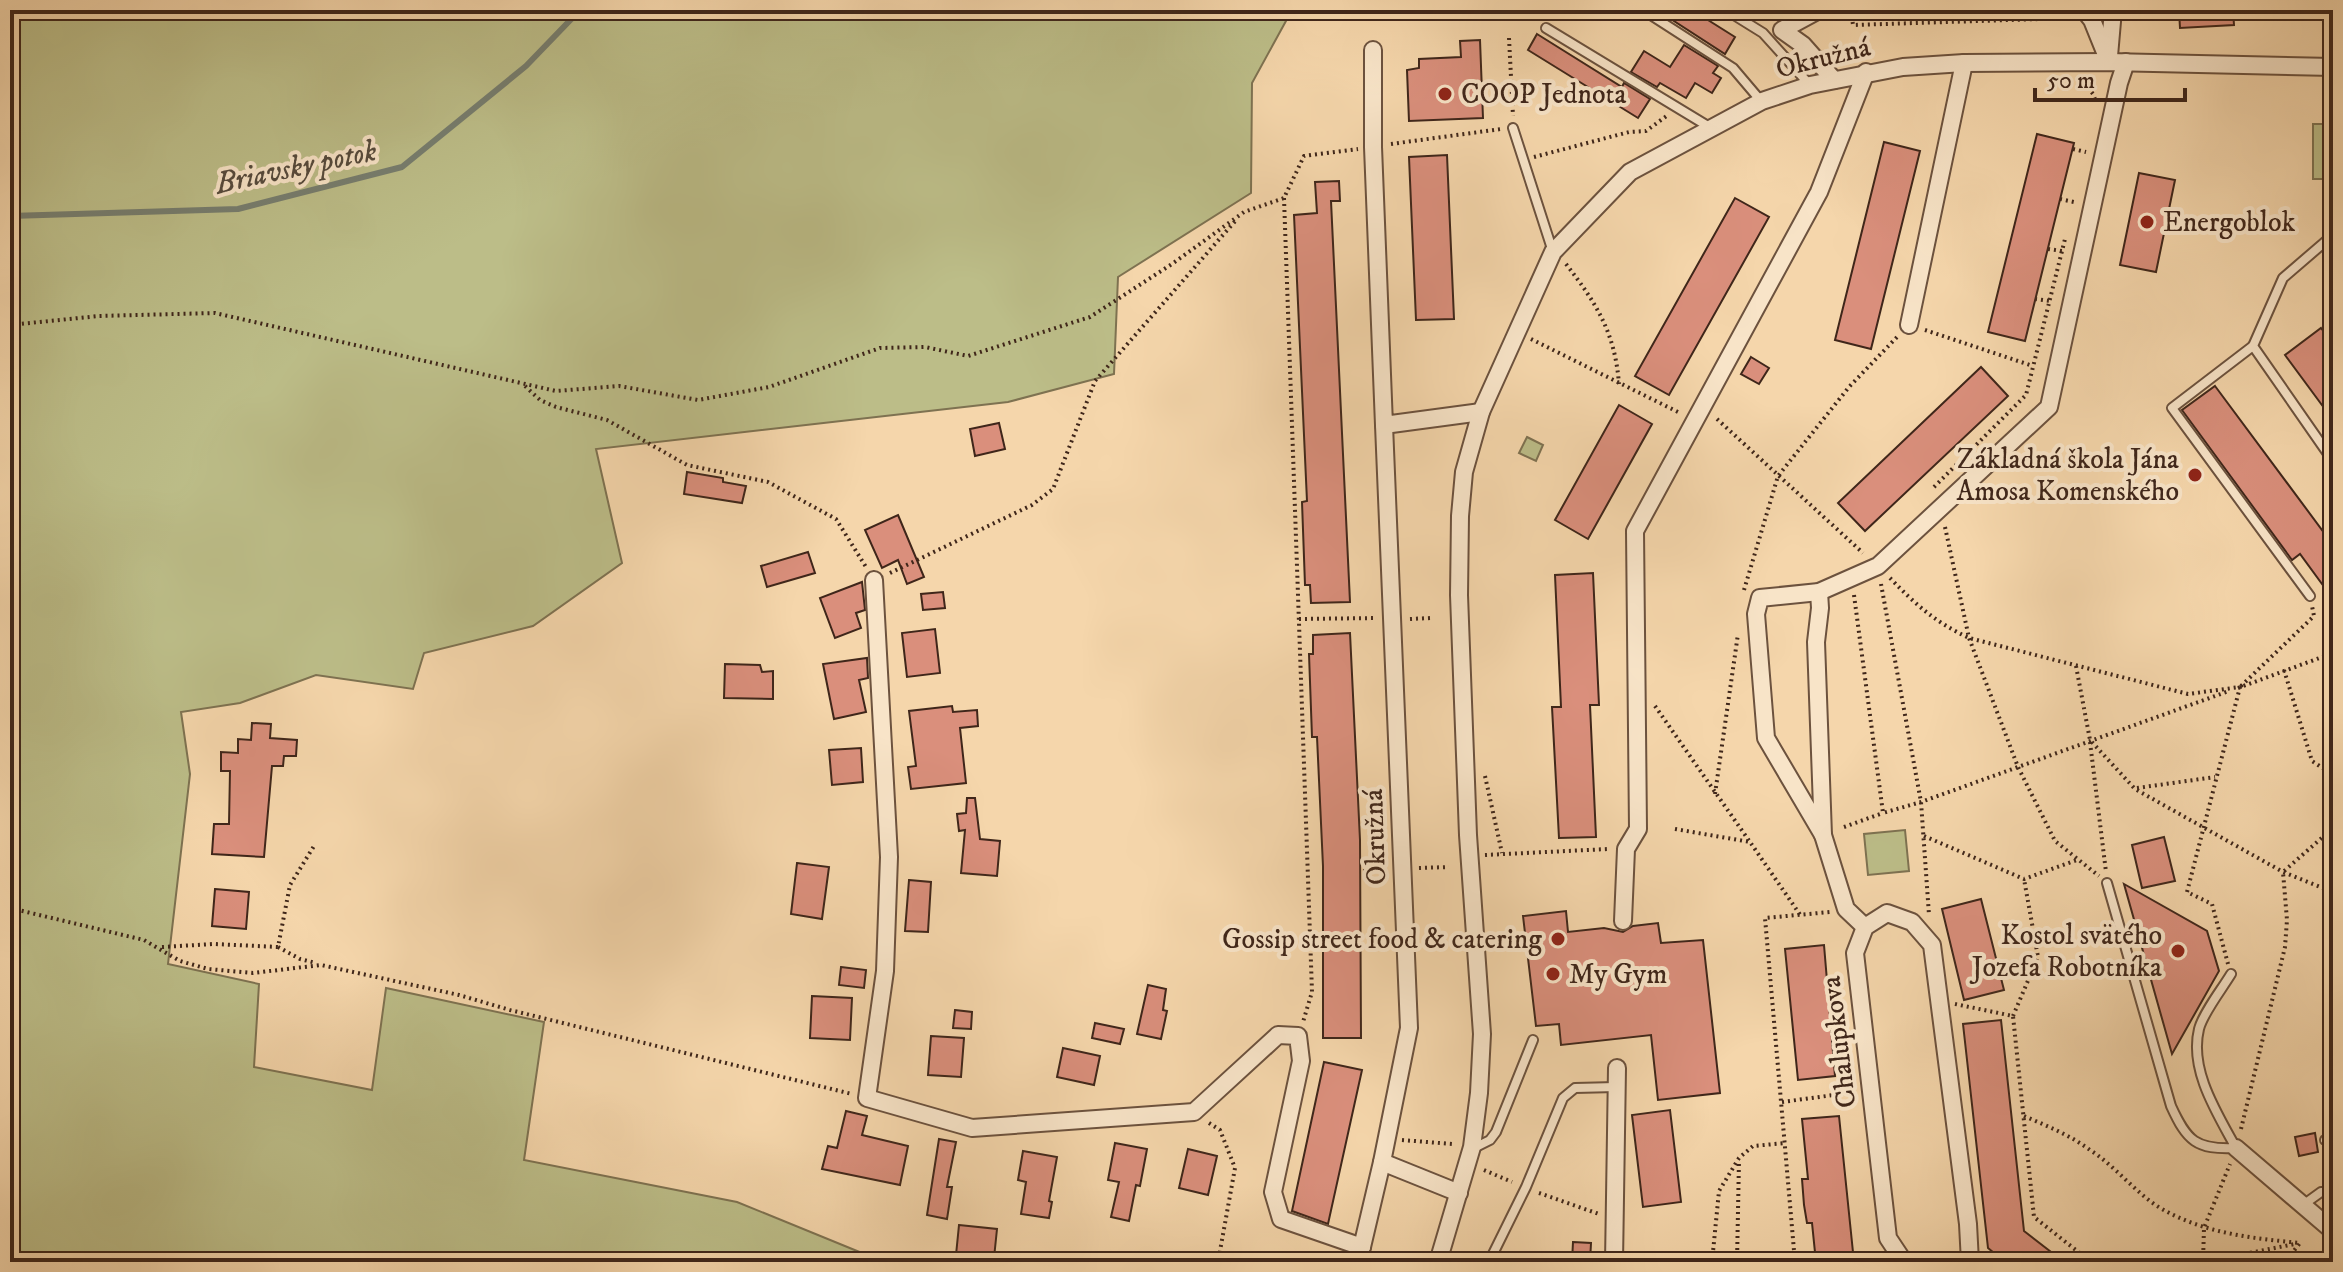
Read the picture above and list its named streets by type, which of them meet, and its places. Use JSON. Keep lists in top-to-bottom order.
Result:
{
  "streets": {
    "street": ["Okružná", "Chalupkova"]
  },
  "water": ["Briavsky potok"],
  "places": [
    "COOP Jednota",
    "Energoblok",
    "Základná škola Jána Amosa Komenského",
    "Gossip street food & catering",
    "Kostol svätého Jozefa Robotníka",
    "My Gym"
  ],
  "scale_bar": "50 m"
}
